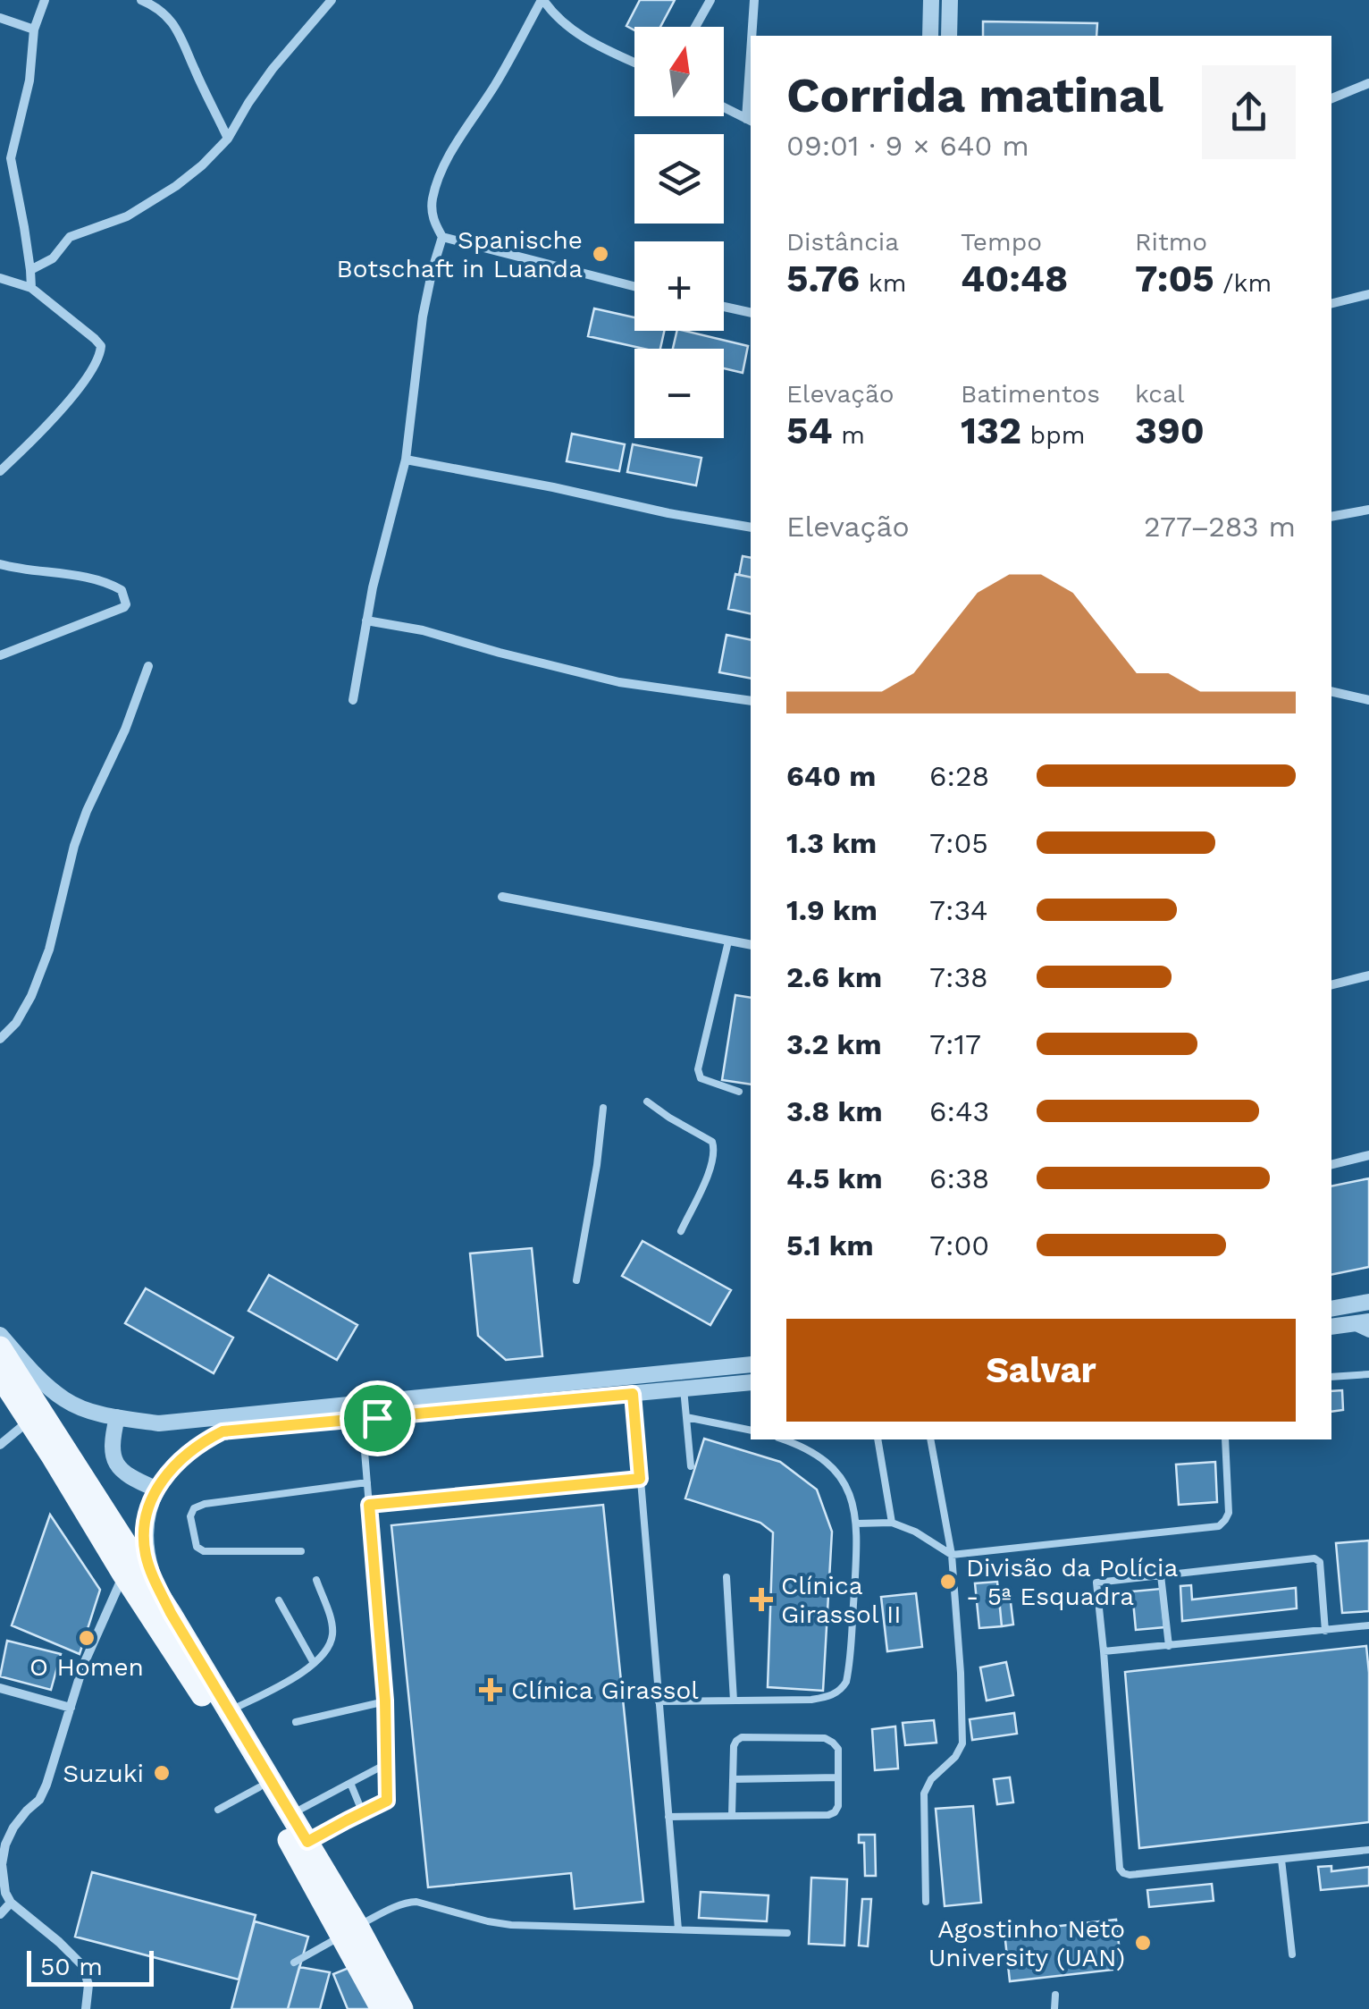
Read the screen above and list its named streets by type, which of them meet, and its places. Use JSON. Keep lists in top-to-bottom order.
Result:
{
  "places": {
    "other": [
      "Spanische Botschaft in Luanda",
      "Divisão da Polícia - 5ª Esquadra",
      "O Homen",
      "Suzuki",
      "Agostinho Neto University (UAN)"
    ],
    "health": ["Clínica Girassol II", "Clínica Girassol"]
  },
  "scale_bar": "50 m",
  "north": "top",
  "page": {
    "map_buttons": ["+", "−"],
    "heading": ["Corrida matinal", "09:01 · 9 × 640 m"],
    "stats": [
      ["Distância", "5.76 km"],
      ["Tempo", "40:48"],
      ["Ritmo", "7:05 /km"],
      ["Elevação", "54 m"],
      ["Batimentos", "132 bpm"],
      ["kcal", "390"]
    ],
    "chart": ["Elevação", "277–283 m"],
    "list": [
      {
        "name": "640 m",
        "note": "6:28"
      },
      {
        "name": "1.3 km",
        "note": "7:05"
      },
      {
        "name": "1.9 km",
        "note": "7:34"
      },
      {
        "name": "2.6 km",
        "note": "7:38"
      },
      {
        "name": "3.2 km",
        "note": "7:17"
      },
      {
        "name": "3.8 km",
        "note": "6:43"
      },
      {
        "name": "4.5 km",
        "note": "6:38"
      },
      {
        "name": "5.1 km",
        "note": "7:00"
      }
    ],
    "buttons": "Salvar",
    "scale": "50 m"
  }
}
